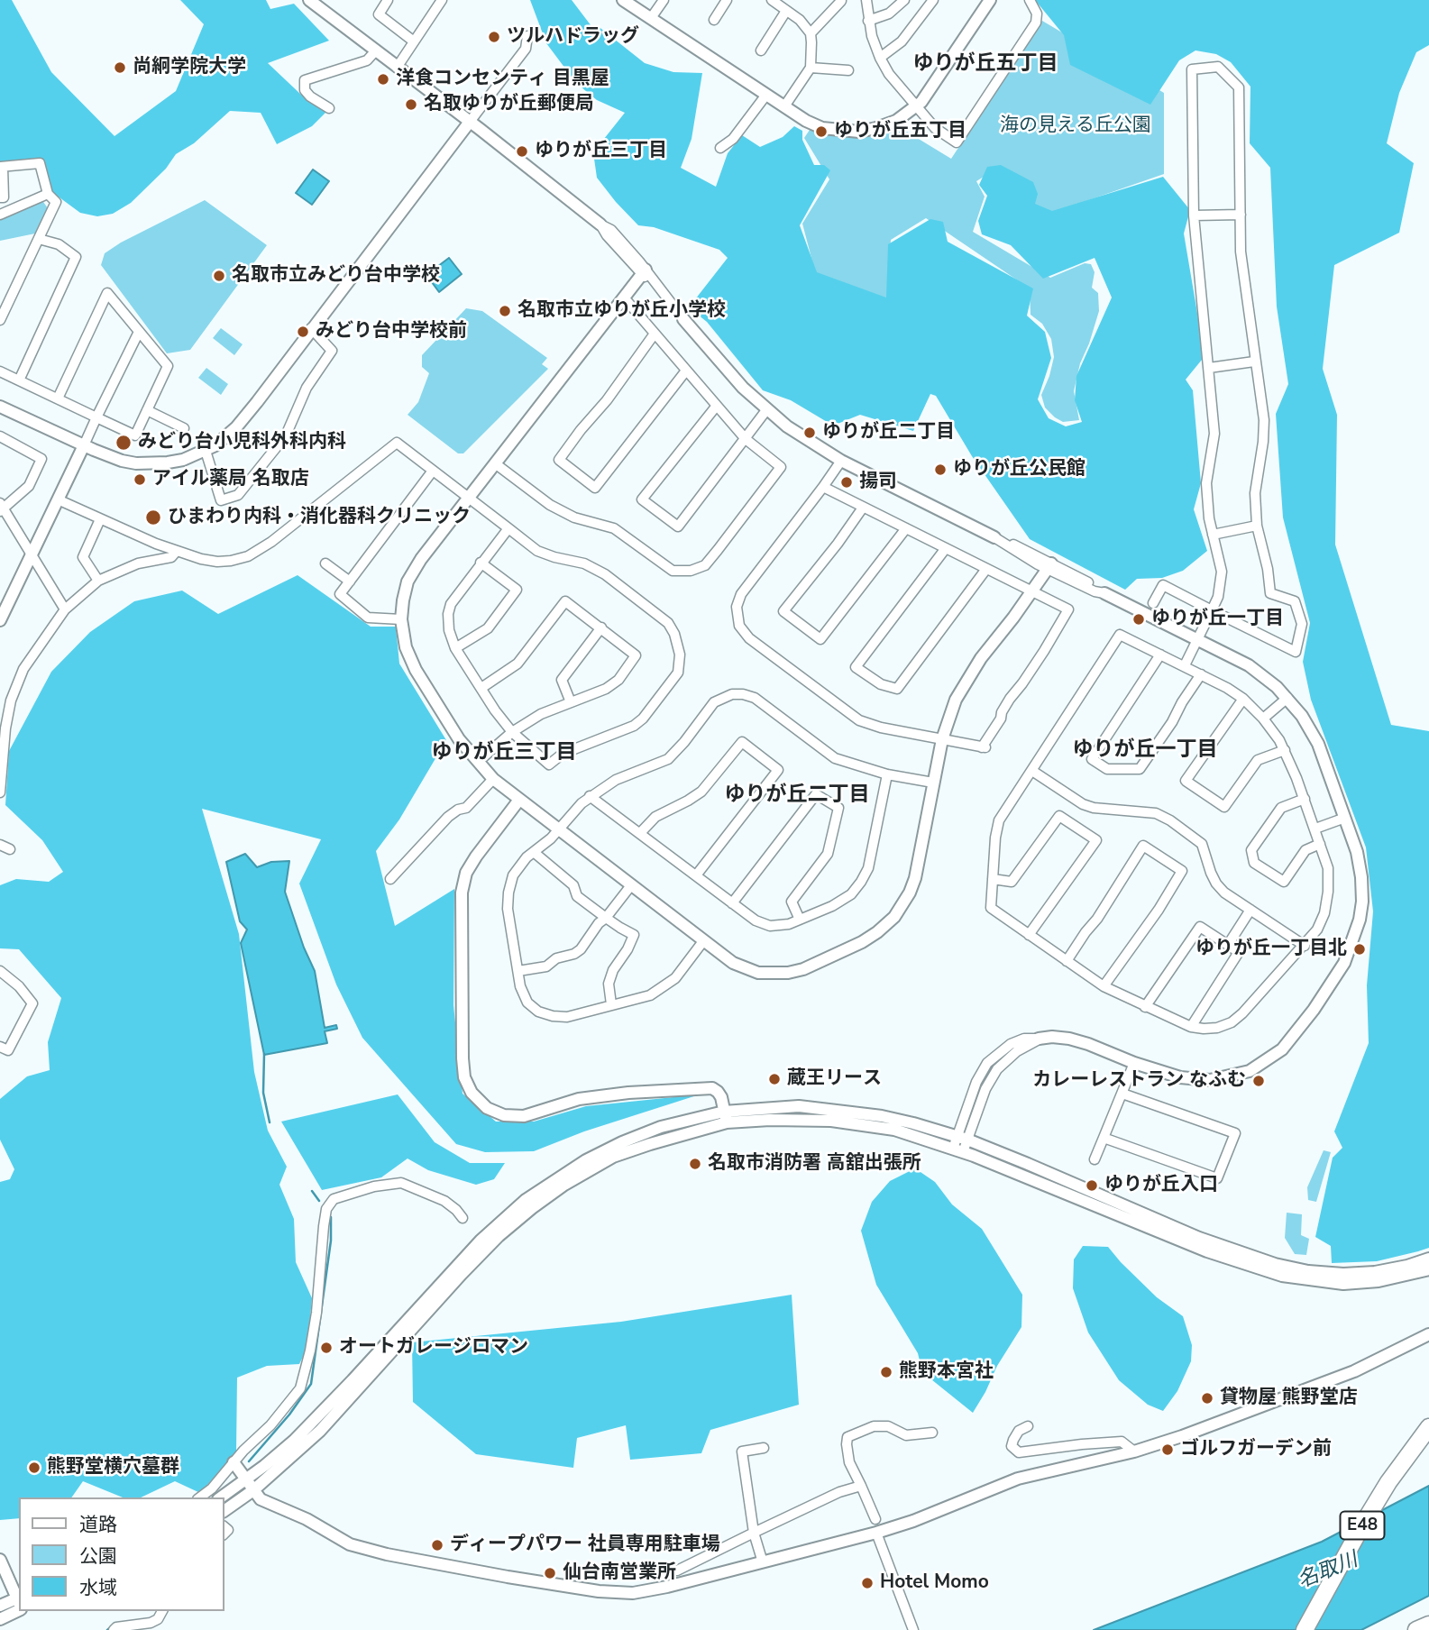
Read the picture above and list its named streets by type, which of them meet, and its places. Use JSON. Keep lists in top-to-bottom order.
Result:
{
  "streets": {
    "highway": ["E48"]
  },
  "districts": [
    "ゆりが丘五丁目",
    "ゆりが丘一丁目",
    "ゆりが丘三丁目",
    "ゆりが丘二丁目"
  ],
  "water": ["名取川"],
  "parks": ["海の見える丘公園"],
  "places": [
    "ツルハドラッグ",
    "尚絅学院大学",
    "洋食コンセンティ 目黒屋",
    "名取ゆりが丘郵便局",
    "ゆりが丘五丁目",
    "ゆりが丘三丁目",
    "名取市立みどり台中学校",
    "名取市立ゆりが丘小学校",
    "みどり台中学校前",
    "ゆりが丘二丁目",
    "みどり台小児科外科内科",
    "ゆりが丘公民館",
    "アイル薬局 名取店",
    "揚司",
    "ひまわり内科・消化器科クリニック",
    "ゆりが丘一丁目",
    "ゆりが丘一丁目北",
    "蔵王リース",
    "カレーレストラン なふむ",
    "名取市消防署 高舘出張所",
    "ゆりが丘入口",
    "オートガレージロマン",
    "熊野本宮社",
    "貸物屋 熊野堂店",
    "ゴルフガーデン前",
    "熊野堂横穴墓群",
    "ディープパワー 社員専用駐車場",
    "仙台南営業所",
    "Hotel Momo"
  ],
  "legend": ["道路", "公園", "水域"]
}
